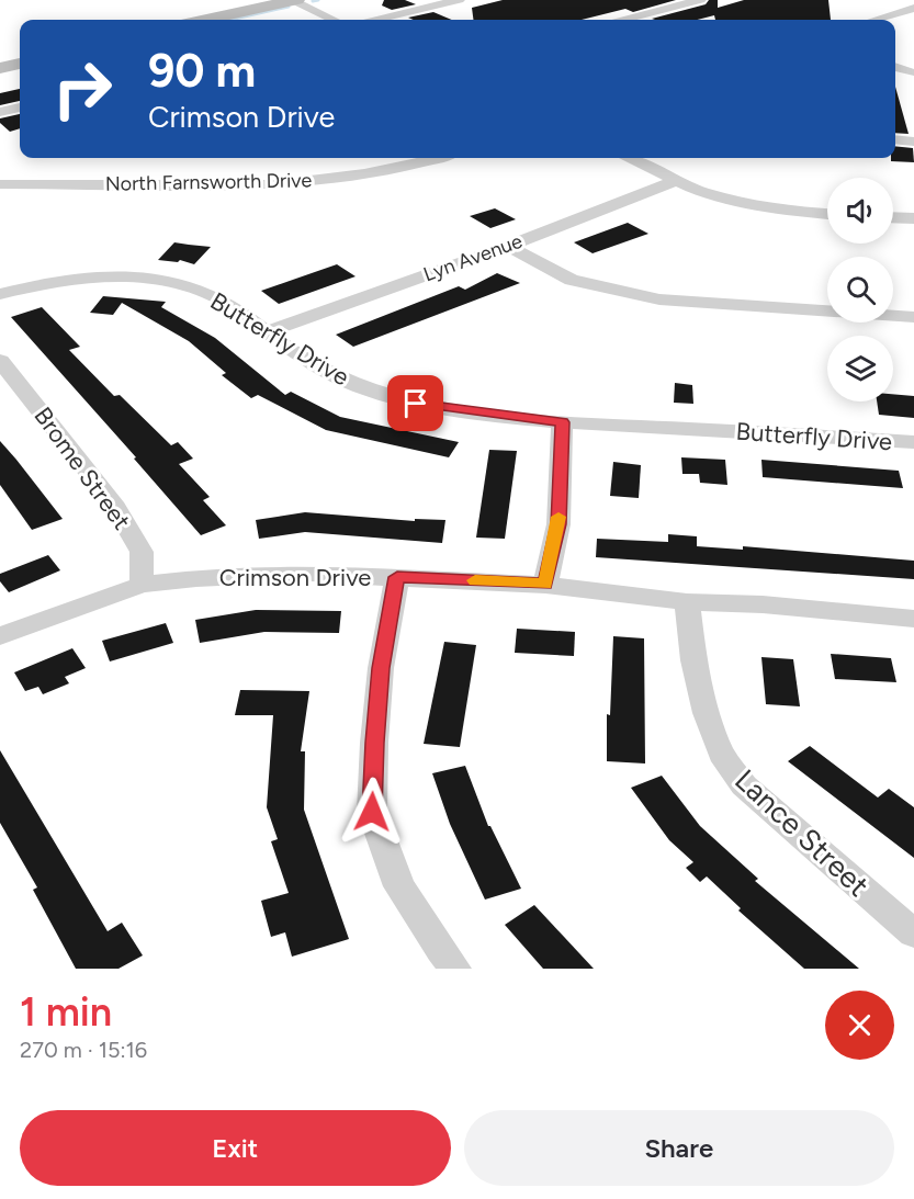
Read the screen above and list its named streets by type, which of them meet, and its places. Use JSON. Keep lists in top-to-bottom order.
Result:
{
  "streets": {
    "street": [
      "North Farnsworth Drive",
      "Lyn Avenue",
      "Butterfly Drive",
      "Brome Street",
      "Crimson Drive",
      "Lance Street"
    ]
  },
  "crossings": [
    ["Lyn Avenue", "Butterfly Drive"],
    ["Brome Street", "Crimson Drive"],
    ["Crimson Drive", "Lance Street"]
  ],
  "page": {
    "turn": ["90 m", "Crimson Drive"],
    "heading": ["1 min", "270 m · 15:16"],
    "buttons": ["Exit", "Share"]
  }
}
